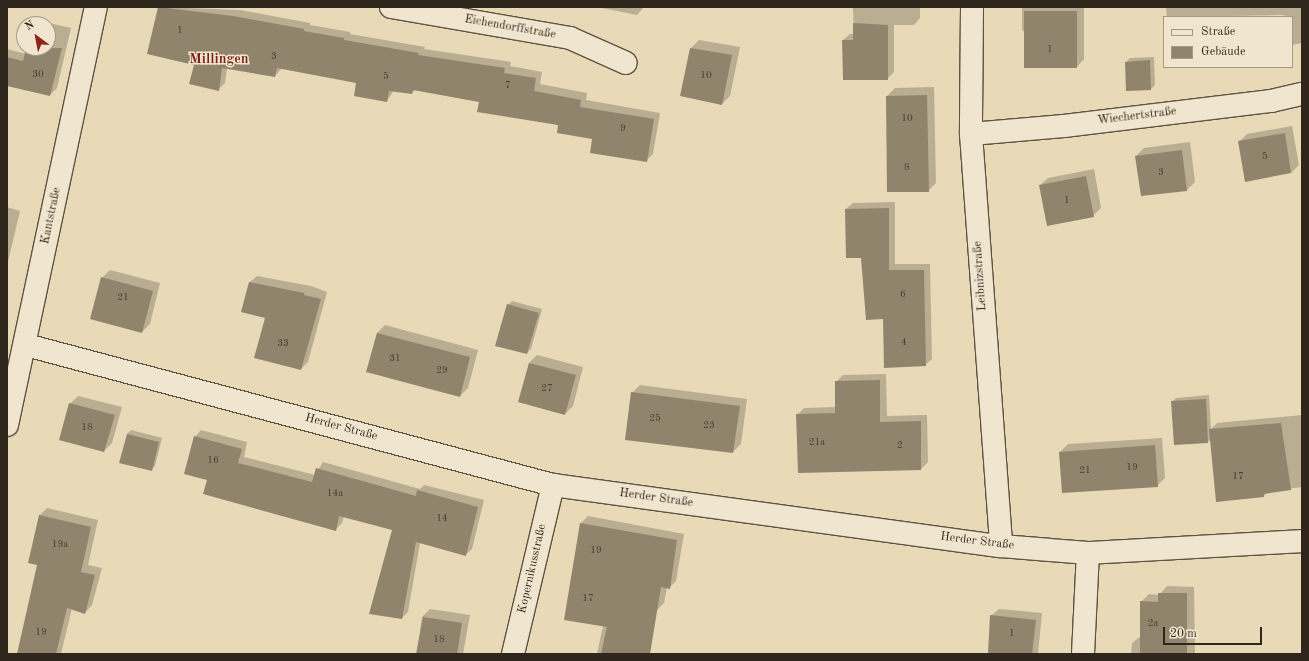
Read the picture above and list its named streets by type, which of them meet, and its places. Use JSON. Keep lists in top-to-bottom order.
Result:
{
  "streets": {
    "street": [
      "Eichendorffstraße",
      "Wiechertstraße",
      "Kantstraße",
      "Leibnizstraße",
      "Herder Straße",
      "Kopernikusstraße"
    ]
  },
  "crossings": [
    ["Wiechertstraße", "Leibnizstraße"],
    ["Kantstraße", "Herder Straße"],
    ["Leibnizstraße", "Herder Straße"],
    ["Herder Straße", "Kopernikusstraße"]
  ],
  "districts": ["Millingen"],
  "house_numbers": [
    "1",
    "1",
    "3",
    "30",
    "10",
    "5",
    "7",
    "10",
    "9",
    "5",
    "8",
    "3",
    "1",
    "6",
    "21",
    "4",
    "33",
    "31",
    "29",
    "27",
    "25",
    "23",
    "18",
    "21a",
    "2",
    "16",
    "19",
    "21",
    "17",
    "14a",
    "14",
    "19a",
    "19",
    "17",
    "2a",
    "19",
    "1",
    "18"
  ],
  "legend": ["Straße", "Gebäude"],
  "scale_bar": "20 m",
  "north": "top left"
}
